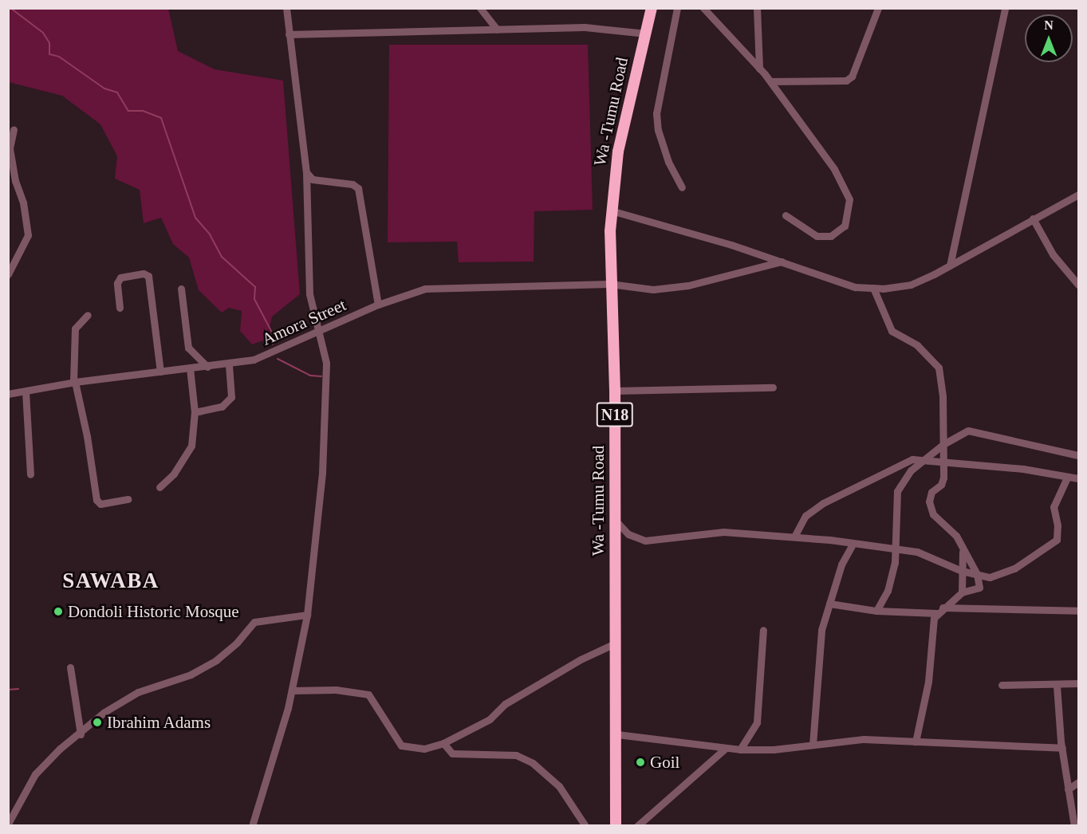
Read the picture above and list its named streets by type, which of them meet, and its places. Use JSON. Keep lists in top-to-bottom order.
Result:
{
  "streets": {
    "highway": ["Wa -Tumu Road", "N18"],
    "street": ["Amora Street"]
  },
  "crossings": [
    ["Wa -Tumu Road", "Amora Street"]
  ],
  "districts": ["SAWABA"],
  "places": ["Dondoli Historic Mosque", "Ibrahim Adams", "Goil"],
  "north": "top"
}
